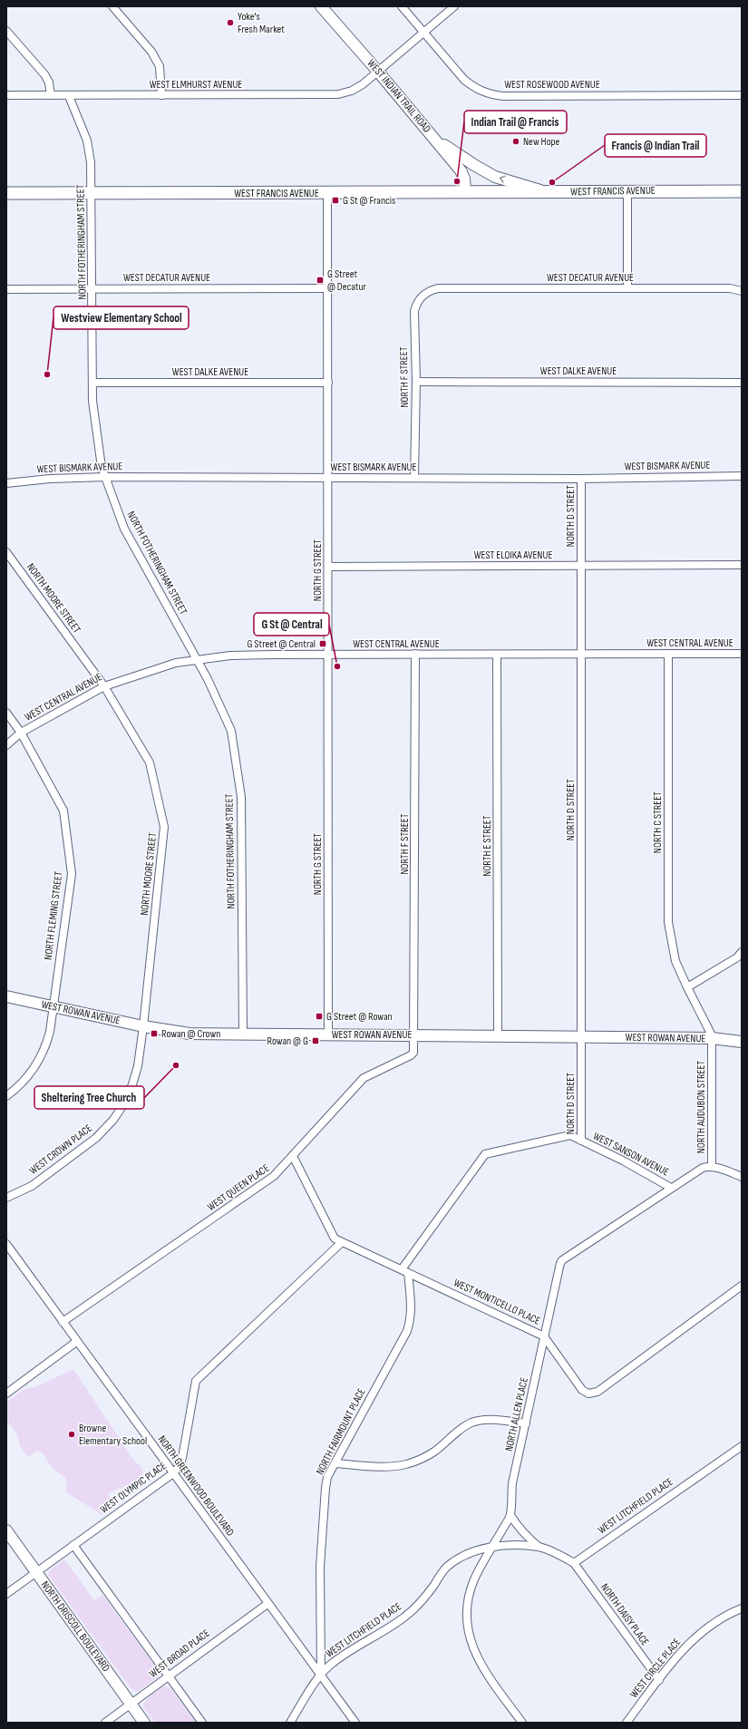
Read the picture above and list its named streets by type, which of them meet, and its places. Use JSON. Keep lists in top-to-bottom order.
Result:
{
  "streets": {
    "main road": ["WEST FRANCIS AVENUE"],
    "street": [
      "WEST ELMHURST AVENUE",
      "WEST ROSEWOOD AVENUE",
      "WEST INDIAN TRAIL ROAD",
      "NORTH FOTHERINGHAM STREET",
      "WEST DECATUR AVENUE",
      "WEST DALKE AVENUE",
      "NORTH F STREET",
      "WEST BISMARK AVENUE",
      "NORTH D STREET",
      "WEST ELOIKA AVENUE",
      "NORTH G STREET",
      "NORTH MOORE STREET",
      "WEST CENTRAL AVENUE",
      "NORTH C STREET",
      "NORTH E STREET",
      "NORTH FLEMING STREET",
      "WEST ROWAN AVENUE",
      "NORTH AUDUBON STREET",
      "WEST CROWN PLACE",
      "WEST SANSON AVENUE",
      "WEST QUEEN PLACE",
      "WEST MONTICELLO PLACE",
      "NORTH ALLEN PLACE",
      "NORTH FAIRMOUNT PLACE",
      "NORTH GREENWOOD BOULEVARD",
      "WEST OLYMPIC PLACE",
      "WEST LITCHFIELD PLACE",
      "NORTH DAISY PLACE",
      "NORTH DRISCOLL BOULEVARD",
      "WEST BROAD PLACE",
      "WEST CIRCLE PLACE"
    ]
  },
  "crossings": [
    ["WEST ELMHURST AVENUE", "WEST ROSEWOOD AVENUE"],
    ["WEST ELMHURST AVENUE", "WEST INDIAN TRAIL ROAD"],
    ["WEST ELMHURST AVENUE", "NORTH FOTHERINGHAM STREET"],
    ["WEST INDIAN TRAIL ROAD", "WEST FRANCIS AVENUE"],
    ["WEST FRANCIS AVENUE", "NORTH FOTHERINGHAM STREET"],
    ["WEST FRANCIS AVENUE", "NORTH G STREET"],
    ["NORTH FOTHERINGHAM STREET", "WEST DECATUR AVENUE"],
    ["NORTH FOTHERINGHAM STREET", "WEST DALKE AVENUE"],
    ["NORTH FOTHERINGHAM STREET", "WEST BISMARK AVENUE"],
    ["NORTH FOTHERINGHAM STREET", "WEST CENTRAL AVENUE"],
    ["NORTH FOTHERINGHAM STREET", "WEST ROWAN AVENUE"],
    ["WEST DECATUR AVENUE", "NORTH F STREET"],
    ["WEST DECATUR AVENUE", "NORTH G STREET"],
    ["WEST DALKE AVENUE", "NORTH F STREET"],
    ["WEST DALKE AVENUE", "NORTH G STREET"],
    ["NORTH F STREET", "WEST BISMARK AVENUE"],
    ["NORTH F STREET", "WEST CENTRAL AVENUE"],
    ["NORTH F STREET", "WEST ROWAN AVENUE"],
    ["NORTH F STREET", "WEST QUEEN PLACE"],
    ["WEST BISMARK AVENUE", "NORTH D STREET"],
    ["WEST BISMARK AVENUE", "NORTH G STREET"],
    ["NORTH D STREET", "WEST ELOIKA AVENUE"],
    ["NORTH D STREET", "WEST CENTRAL AVENUE"],
    ["NORTH D STREET", "WEST ROWAN AVENUE"],
    ["NORTH D STREET", "WEST SANSON AVENUE"],
    ["WEST ELOIKA AVENUE", "NORTH G STREET"],
    ["NORTH G STREET", "WEST CENTRAL AVENUE"],
    ["NORTH G STREET", "WEST ROWAN AVENUE"],
    ["NORTH MOORE STREET", "WEST CENTRAL AVENUE"],
    ["NORTH MOORE STREET", "WEST ROWAN AVENUE"],
    ["NORTH MOORE STREET", "WEST CROWN PLACE"],
    ["WEST CENTRAL AVENUE", "NORTH C STREET"],
    ["WEST CENTRAL AVENUE", "NORTH E STREET"],
    ["WEST CENTRAL AVENUE", "NORTH FLEMING STREET"],
    ["NORTH C STREET", "NORTH AUDUBON STREET"],
    ["NORTH E STREET", "WEST ROWAN AVENUE"],
    ["NORTH FLEMING STREET", "WEST ROWAN AVENUE"],
    ["WEST ROWAN AVENUE", "NORTH AUDUBON STREET"],
    ["WEST ROWAN AVENUE", "WEST CROWN PLACE"],
    ["WEST ROWAN AVENUE", "WEST QUEEN PLACE"],
    ["NORTH AUDUBON STREET", "NORTH ALLEN PLACE"],
    ["WEST SANSON AVENUE", "NORTH ALLEN PLACE"],
    ["WEST QUEEN PLACE", "WEST MONTICELLO PLACE"],
    ["WEST QUEEN PLACE", "NORTH GREENWOOD BOULEVARD"],
    ["WEST MONTICELLO PLACE", "NORTH ALLEN PLACE"],
    ["WEST MONTICELLO PLACE", "NORTH FAIRMOUNT PLACE"],
    ["WEST MONTICELLO PLACE", "WEST OLYMPIC PLACE"],
    ["NORTH ALLEN PLACE", "WEST LITCHFIELD PLACE"],
    ["NORTH FAIRMOUNT PLACE", "NORTH GREENWOOD BOULEVARD"],
    ["NORTH FAIRMOUNT PLACE", "WEST LITCHFIELD PLACE"],
    ["NORTH GREENWOOD BOULEVARD", "WEST OLYMPIC PLACE"],
    ["NORTH GREENWOOD BOULEVARD", "WEST LITCHFIELD PLACE"],
    ["NORTH GREENWOOD BOULEVARD", "WEST BROAD PLACE"],
    ["WEST OLYMPIC PLACE", "NORTH DRISCOLL BOULEVARD"],
    ["WEST LITCHFIELD PLACE", "NORTH DAISY PLACE"],
    ["NORTH DAISY PLACE", "WEST CIRCLE PLACE"],
    ["NORTH DRISCOLL BOULEVARD", "WEST BROAD PLACE"]
  ],
  "places": {
    "other": [
      "Yoke's Fresh Market",
      "New Hope",
      "Indian Trail @ Francis",
      "Francis @ Indian Trail",
      "Westview Elementary School",
      "G St @ Central",
      "Sheltering Tree Church",
      "Browne Elementary School"
    ],
    "transit": [
      "G St @ Francis",
      "G Street @ Decatur",
      "G Street @ Central",
      "G Street @ Rowan",
      "Rowan @ Crown",
      "Rowan @ G"
    ]
  }
}
